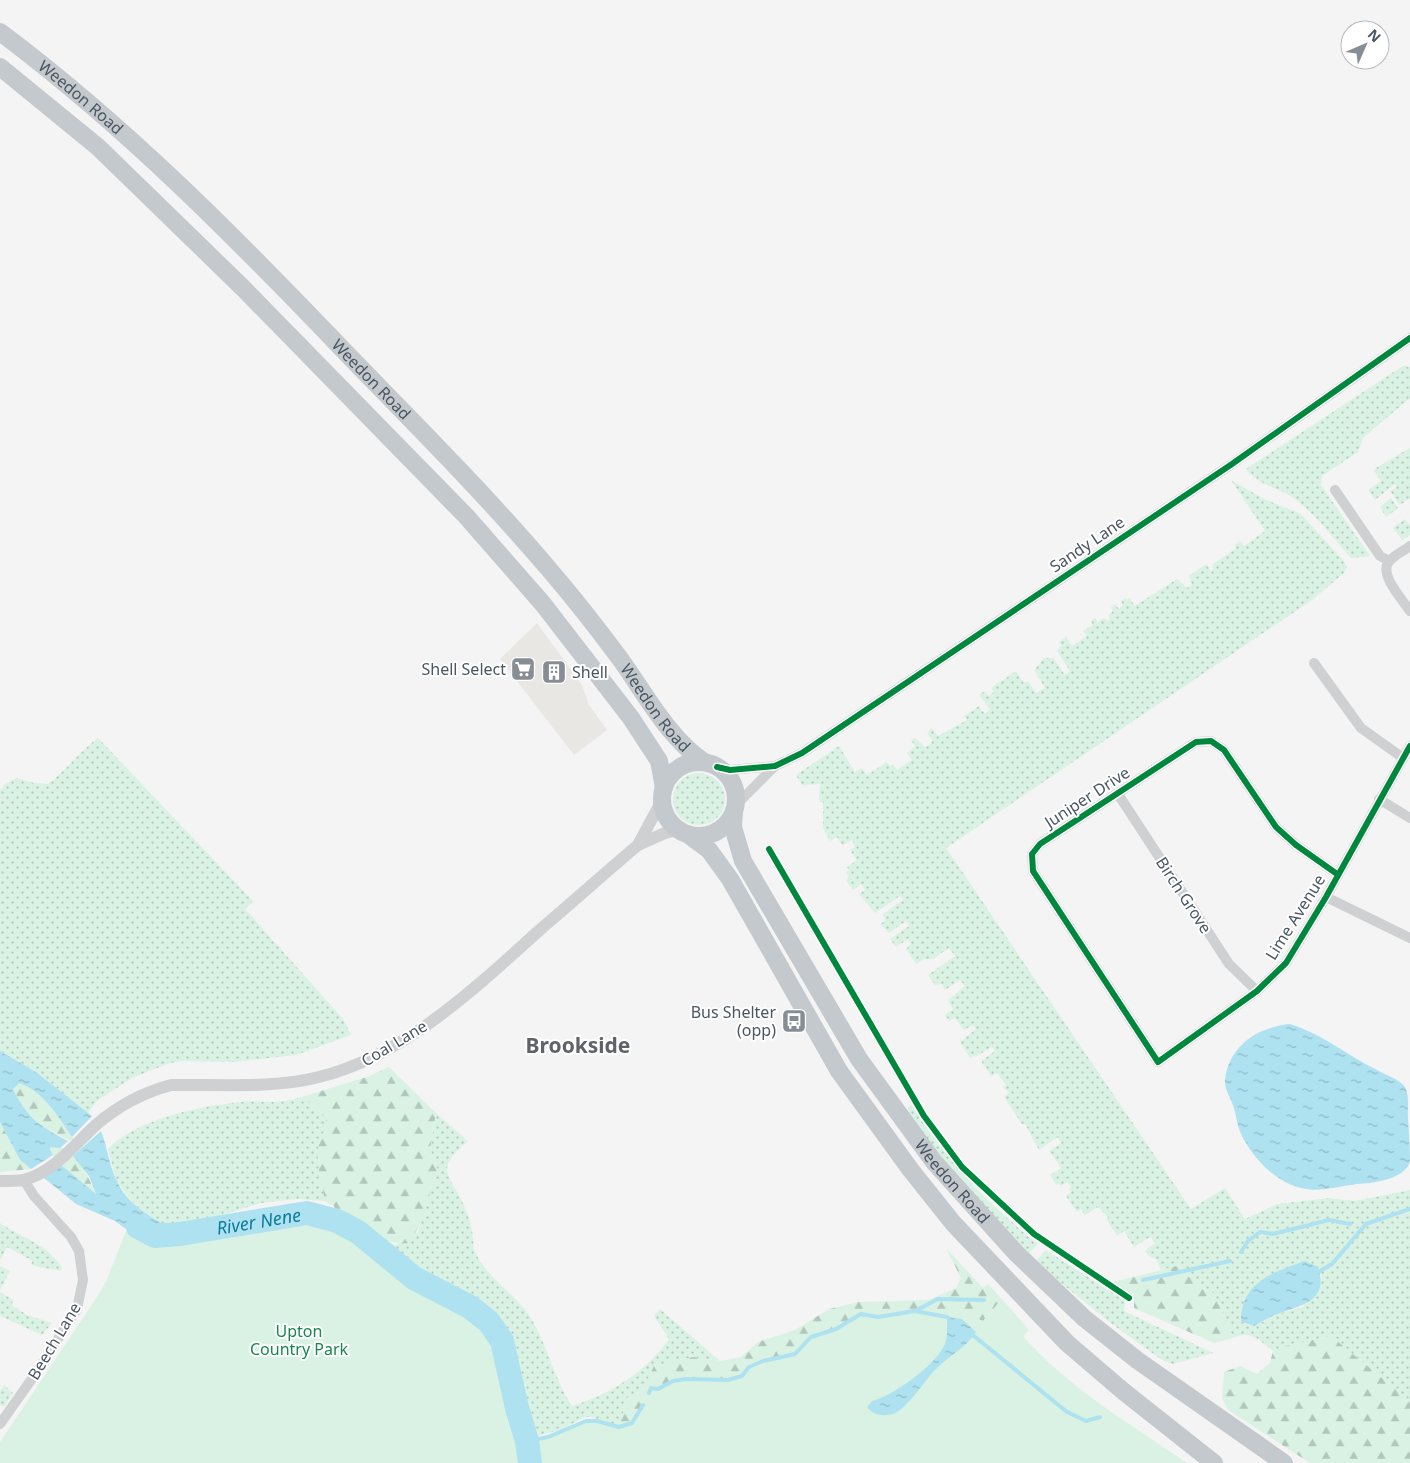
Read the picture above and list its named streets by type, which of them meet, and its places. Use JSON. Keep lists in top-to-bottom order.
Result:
{
  "streets": {
    "highway": ["Weedon Road"],
    "street": [
      "Sandy Lane",
      "Juniper Drive",
      "Birch Grove",
      "Lime Avenue",
      "Coal Lane",
      "Beech Lane"
    ]
  },
  "crossings": [
    ["Weedon Road", "Coal Lane"],
    ["Juniper Drive", "Birch Grove"],
    ["Juniper Drive", "Lime Avenue"],
    ["Birch Grove", "Lime Avenue"],
    ["Coal Lane", "Beech Lane"]
  ],
  "districts": ["Brookside"],
  "water": ["River Nene"],
  "parks": ["Upton Country Park"],
  "places": {
    "supermarket": ["Shell Select"],
    "building": ["Shell"],
    "bus stop": ["Bus Shelter (opp)"]
  },
  "north": "top right"
}
